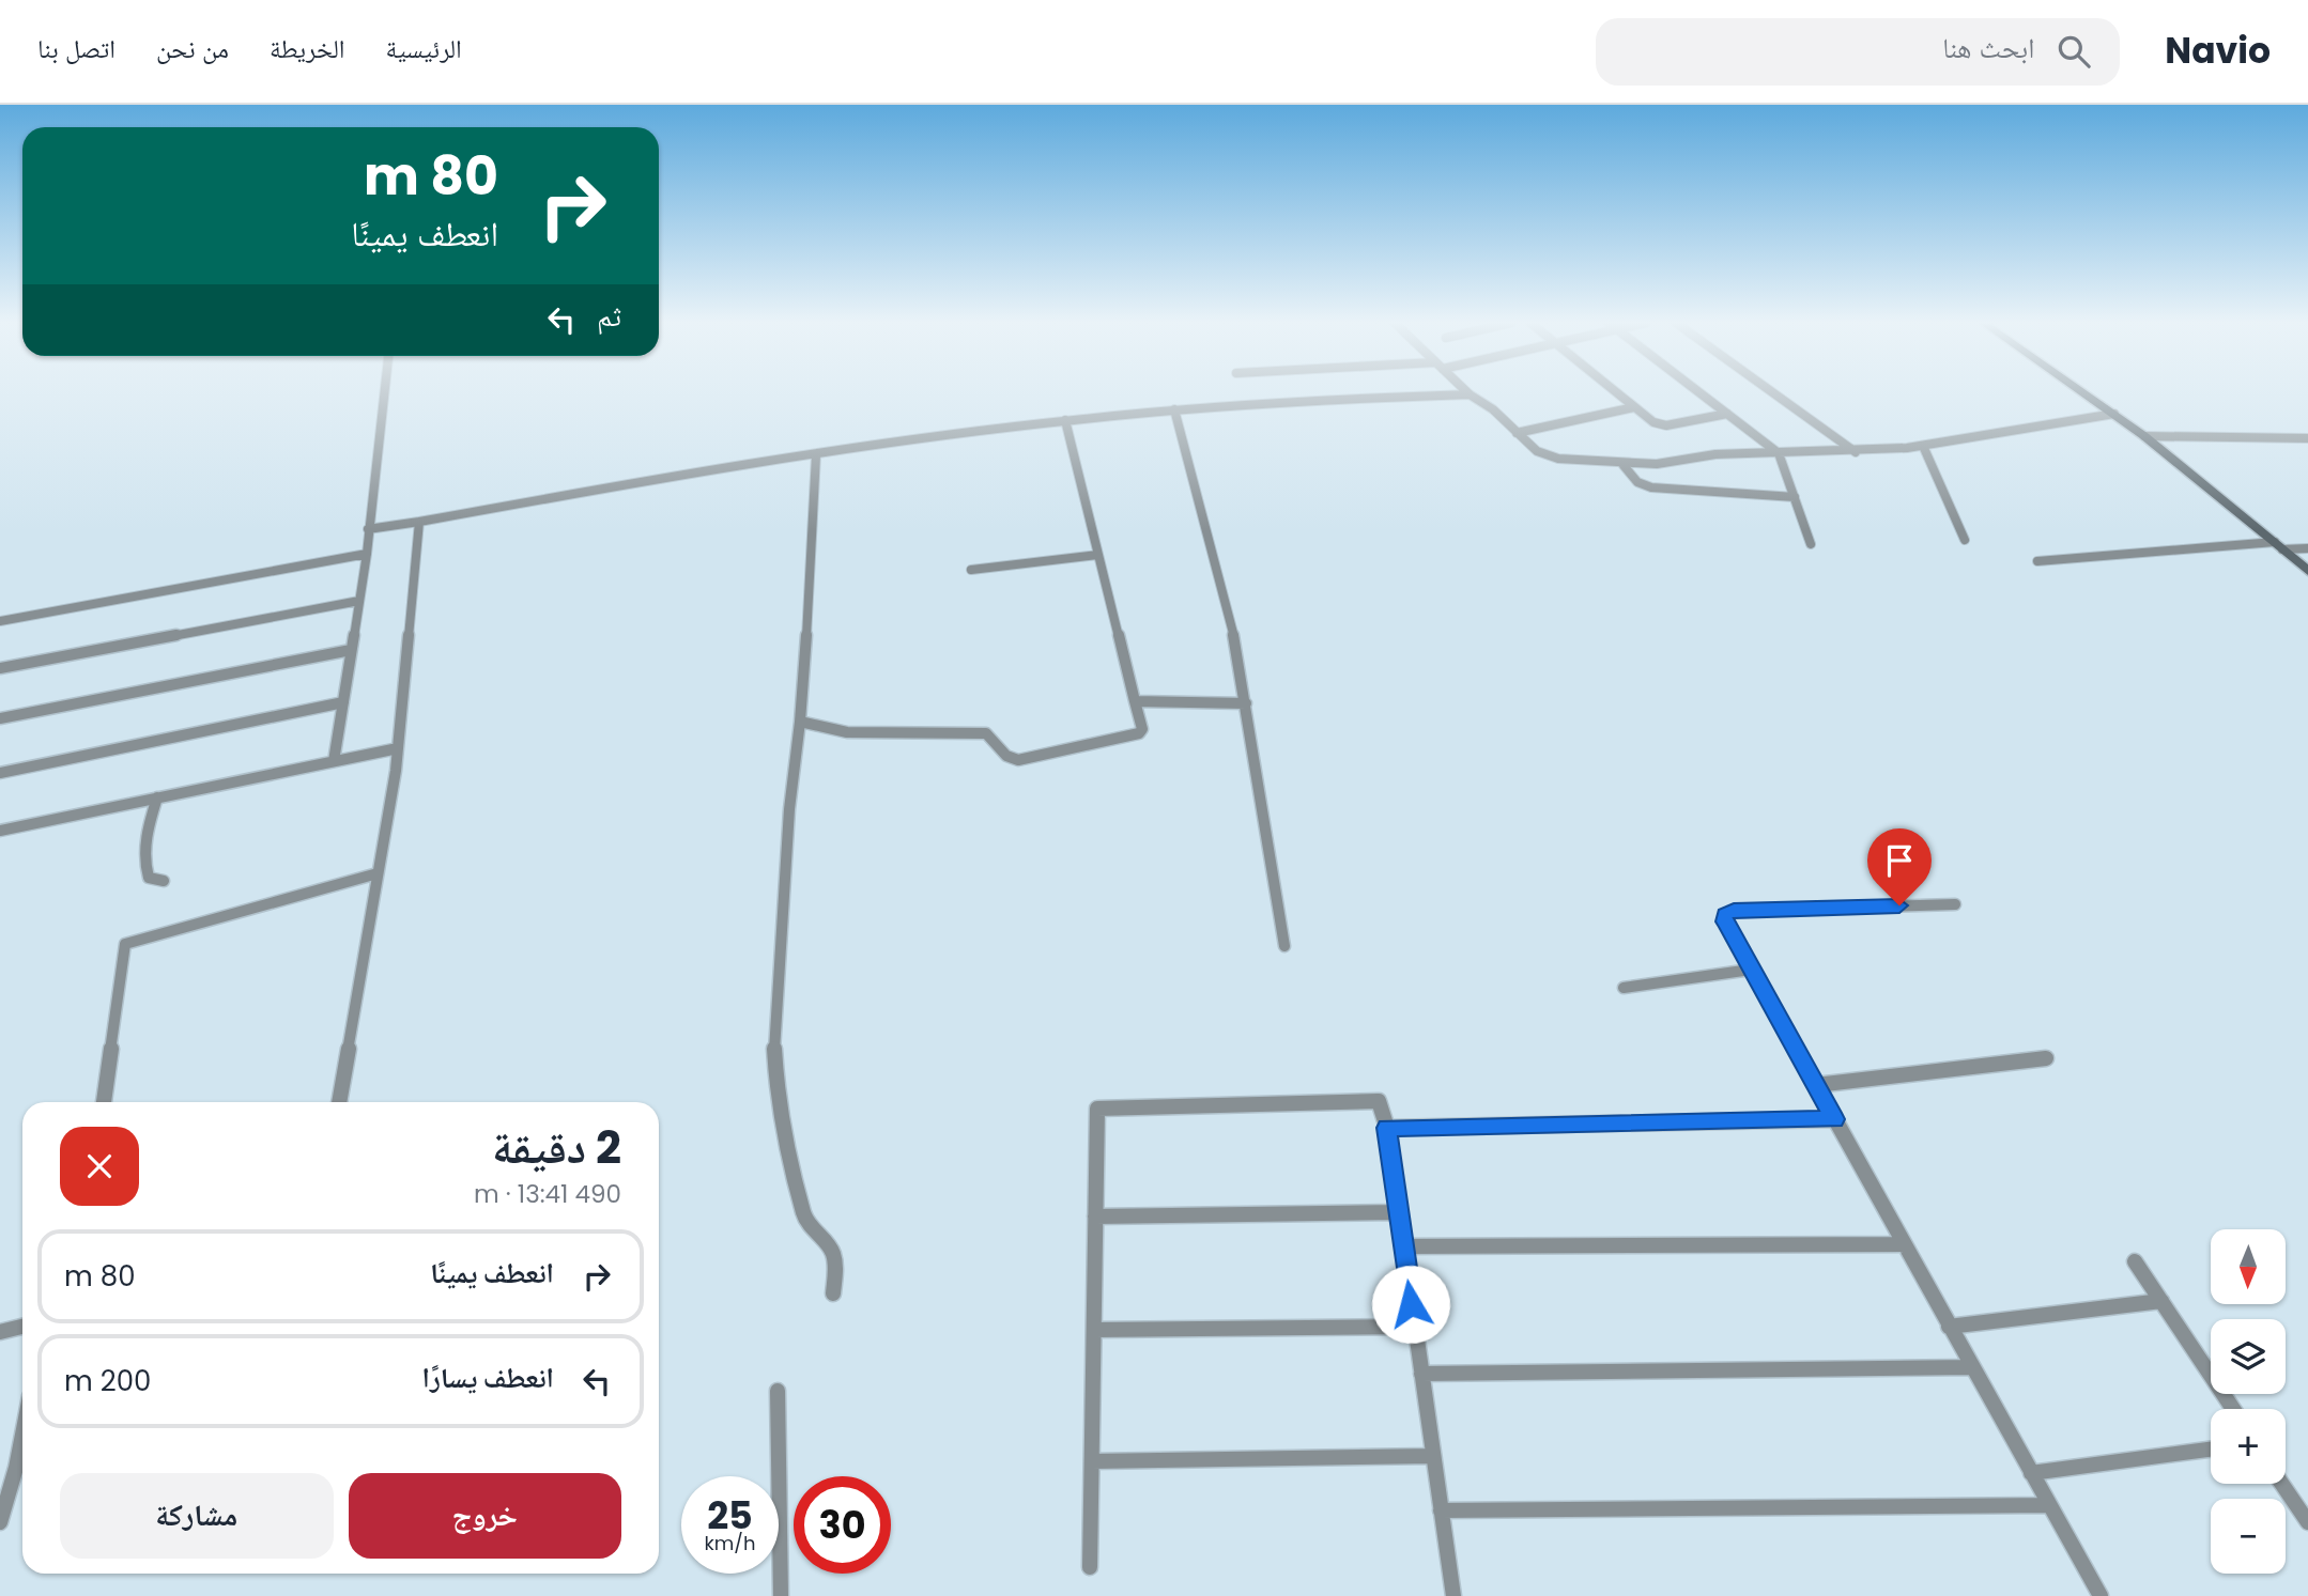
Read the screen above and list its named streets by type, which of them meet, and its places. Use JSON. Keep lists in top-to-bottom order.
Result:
{
  "north": "bottom",
  "page": {
    "header": "Navio",
    "search": "ابحث هنا",
    "nav": [
      "الرئيسية",
      "الخريطة",
      "من نحن",
      "اتصل بنا"
    ],
    "turn": ["80 m", "انعطف يمينًا"],
    "then": "ثم",
    "heading": ["2 دقيقة", "490 m · 13:41"],
    "map_buttons": ["+", "−"],
    "list": [
      {
        "name": "انعطف يمينًا",
        "value": "80 m"
      },
      {
        "name": "انعطف يسارًا",
        "value": "200 m"
      }
    ],
    "buttons": ["خروج", "مشاركة"],
    "speed": "25 km/h",
    "limit": "30"
  }
}
